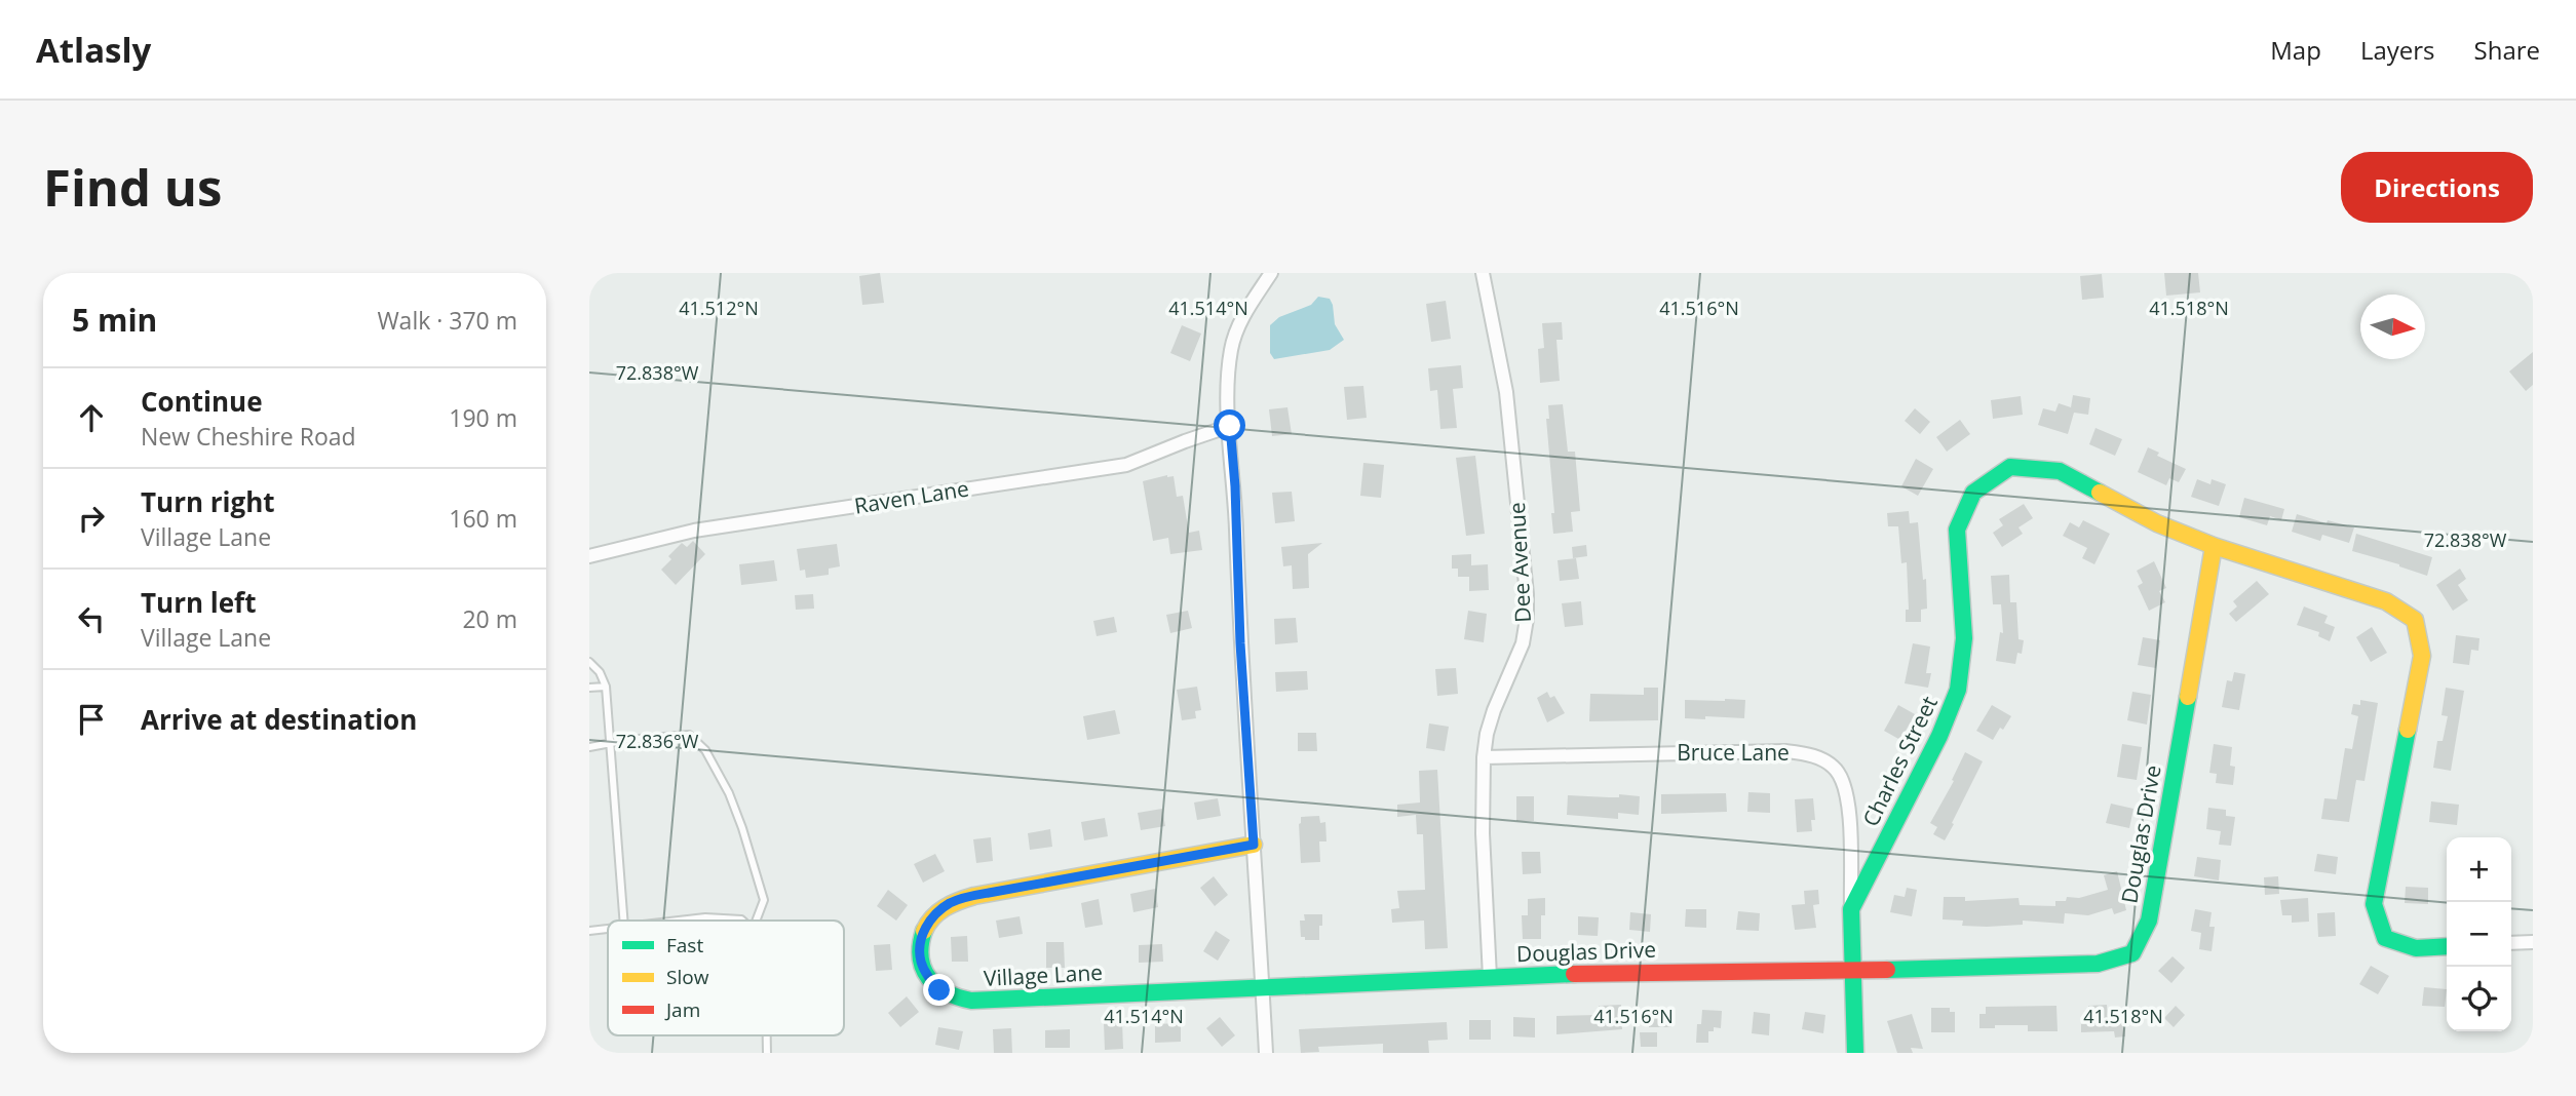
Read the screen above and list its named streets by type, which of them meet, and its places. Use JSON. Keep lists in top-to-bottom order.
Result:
{
  "streets": {
    "street": [
      "Raven Lane",
      "Dee Avenue",
      "Bruce Lane",
      "Charles Street",
      "Douglas Drive",
      "Village Lane"
    ]
  },
  "crossings": [
    ["Dee Avenue", "Bruce Lane"],
    ["Dee Avenue", "Douglas Drive"],
    ["Bruce Lane", "Charles Street"],
    ["Charles Street", "Douglas Drive"],
    ["Douglas Drive", "Village Lane"]
  ],
  "legend": ["Fast", "Slow", "Jam"],
  "north": "right",
  "page": {
    "header": "Atlasly",
    "nav": ["Map", "Layers", "Share"],
    "buttons": "Directions",
    "title": "Find us",
    "heading": ["5 min", "Walk · 370 m"],
    "list": [
      ["Continue", "New Cheshire Road", "190 m"],
      ["Turn right", "Village Lane", "160 m"],
      ["Turn left", "Village Lane", "20 m"],
      "Arrive at destination"
    ],
    "map_buttons": ["+", "−"]
  },
  "coordinates": [
    "41.512°N",
    "41.514°N",
    "41.516°N",
    "41.518°N",
    "72.838°W",
    "72.836°W"
  ]
}
